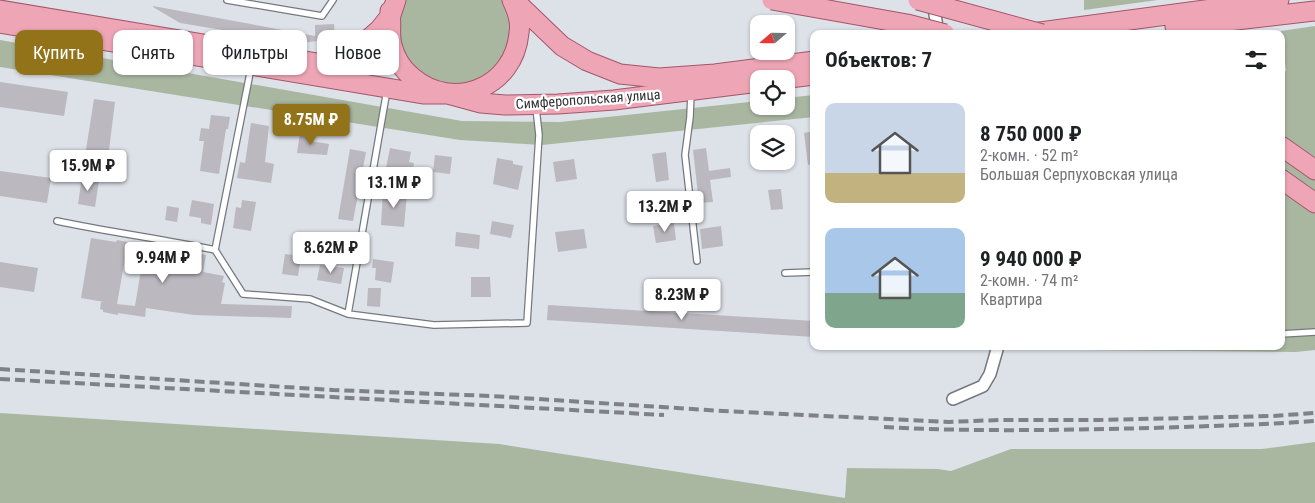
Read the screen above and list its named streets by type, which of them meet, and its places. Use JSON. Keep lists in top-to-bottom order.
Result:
{
  "streets": {
    "main road": ["Симферопольская улица"]
  },
  "north": "left",
  "page": {
    "chip": [
      "Купить",
      "Снять",
      "Фильтры",
      "Новое"
    ],
    "heading": "Объектов: 7",
    "list": [
      {
        "name": "8 750 000 ₽",
        "note": "2-комн. · 52 m² · Большая Серпуховская улица"
      },
      {
        "name": "9 940 000 ₽",
        "note": "2-комн. · 74 m² · Квартира"
      }
    ],
    "price": [
      "8.75M ₽",
      "15.9M ₽",
      "13.1M ₽",
      "13.2M ₽",
      "8.62M ₽",
      "9.94M ₽",
      "8.23M ₽"
    ]
  }
}
